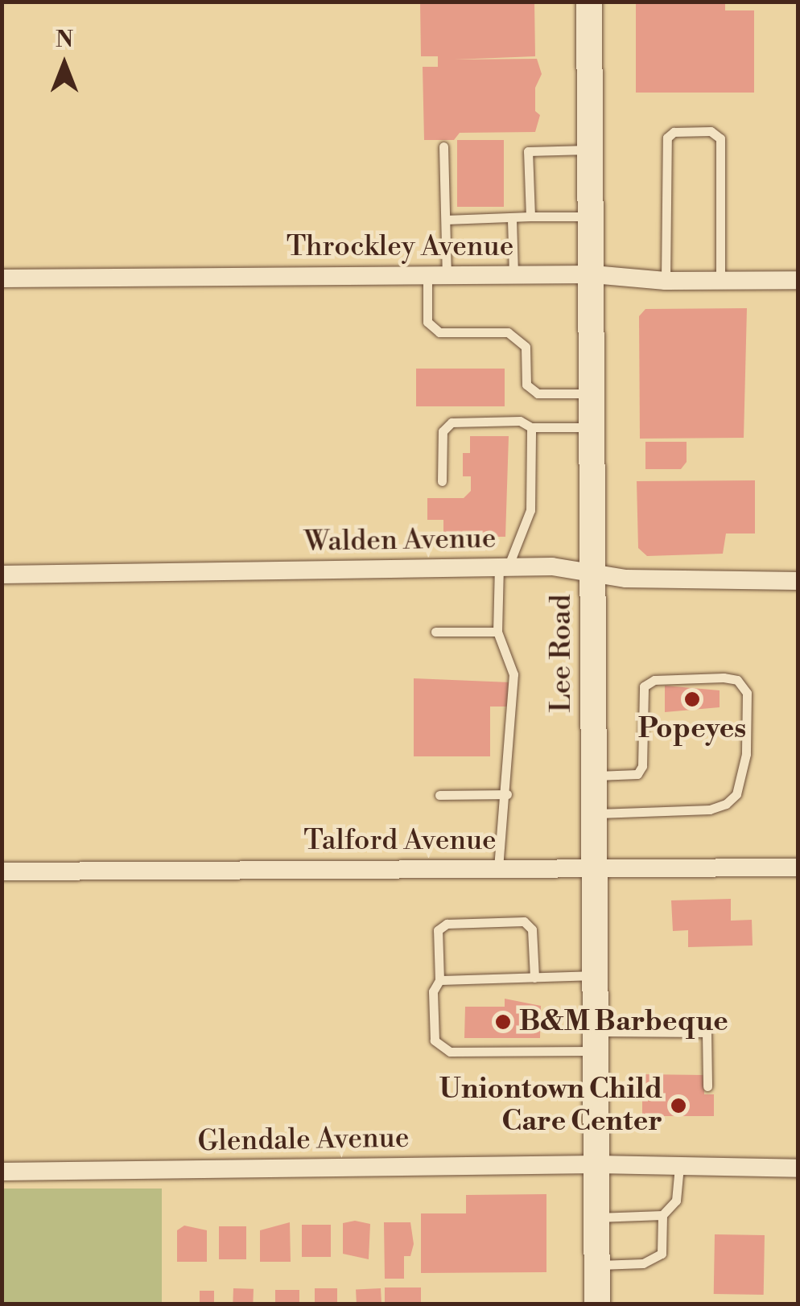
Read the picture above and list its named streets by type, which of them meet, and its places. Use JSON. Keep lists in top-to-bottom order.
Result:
{
  "streets": {
    "main road": ["Lee Road"],
    "street": [
      "Throckley Avenue",
      "Walden Avenue",
      "Talford Avenue",
      "Glendale Avenue"
    ]
  },
  "crossings": [
    ["Throckley Avenue", "Lee Road"],
    ["Walden Avenue", "Lee Road"],
    ["Lee Road", "Talford Avenue"],
    ["Lee Road", "Glendale Avenue"]
  ],
  "places": ["Popeyes", "B&M Barbeque", "Uniontown Child Care Center"],
  "north": "top"
}
